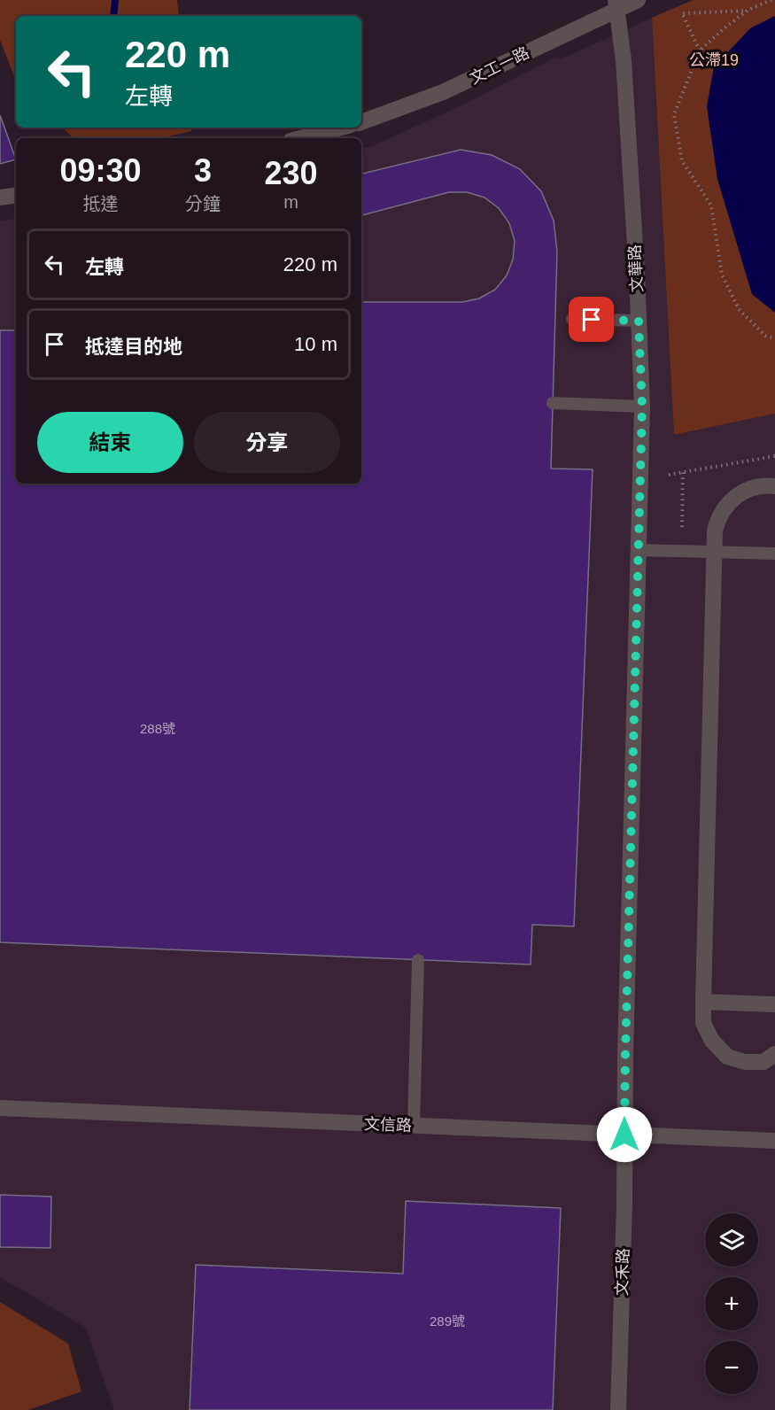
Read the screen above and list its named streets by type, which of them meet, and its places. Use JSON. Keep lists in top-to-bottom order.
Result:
{
  "streets": {
    "street": [
      "文工一路",
      "文華路",
      "文信路",
      "文禾路"
    ]
  },
  "crossings": [
    ["文工一路", "文華路"],
    ["文華路", "文信路"],
    ["文華路", "文禾路"],
    ["文信路", "文禾路"]
  ],
  "parks": ["公滯19"],
  "house_numbers": ["288號", "289號"],
  "page": {
    "turn": ["220 m", "左轉"],
    "eta": [
      "09:30",
      "抵達",
      "3",
      "分鐘",
      "230",
      "m"
    ],
    "list": [
      {
        "name": "左轉",
        "value": "220 m"
      },
      {
        "name": "抵達目的地",
        "value": "10 m"
      }
    ],
    "buttons": ["結束", "分享"],
    "map_buttons": ["+", "−"]
  }
}
